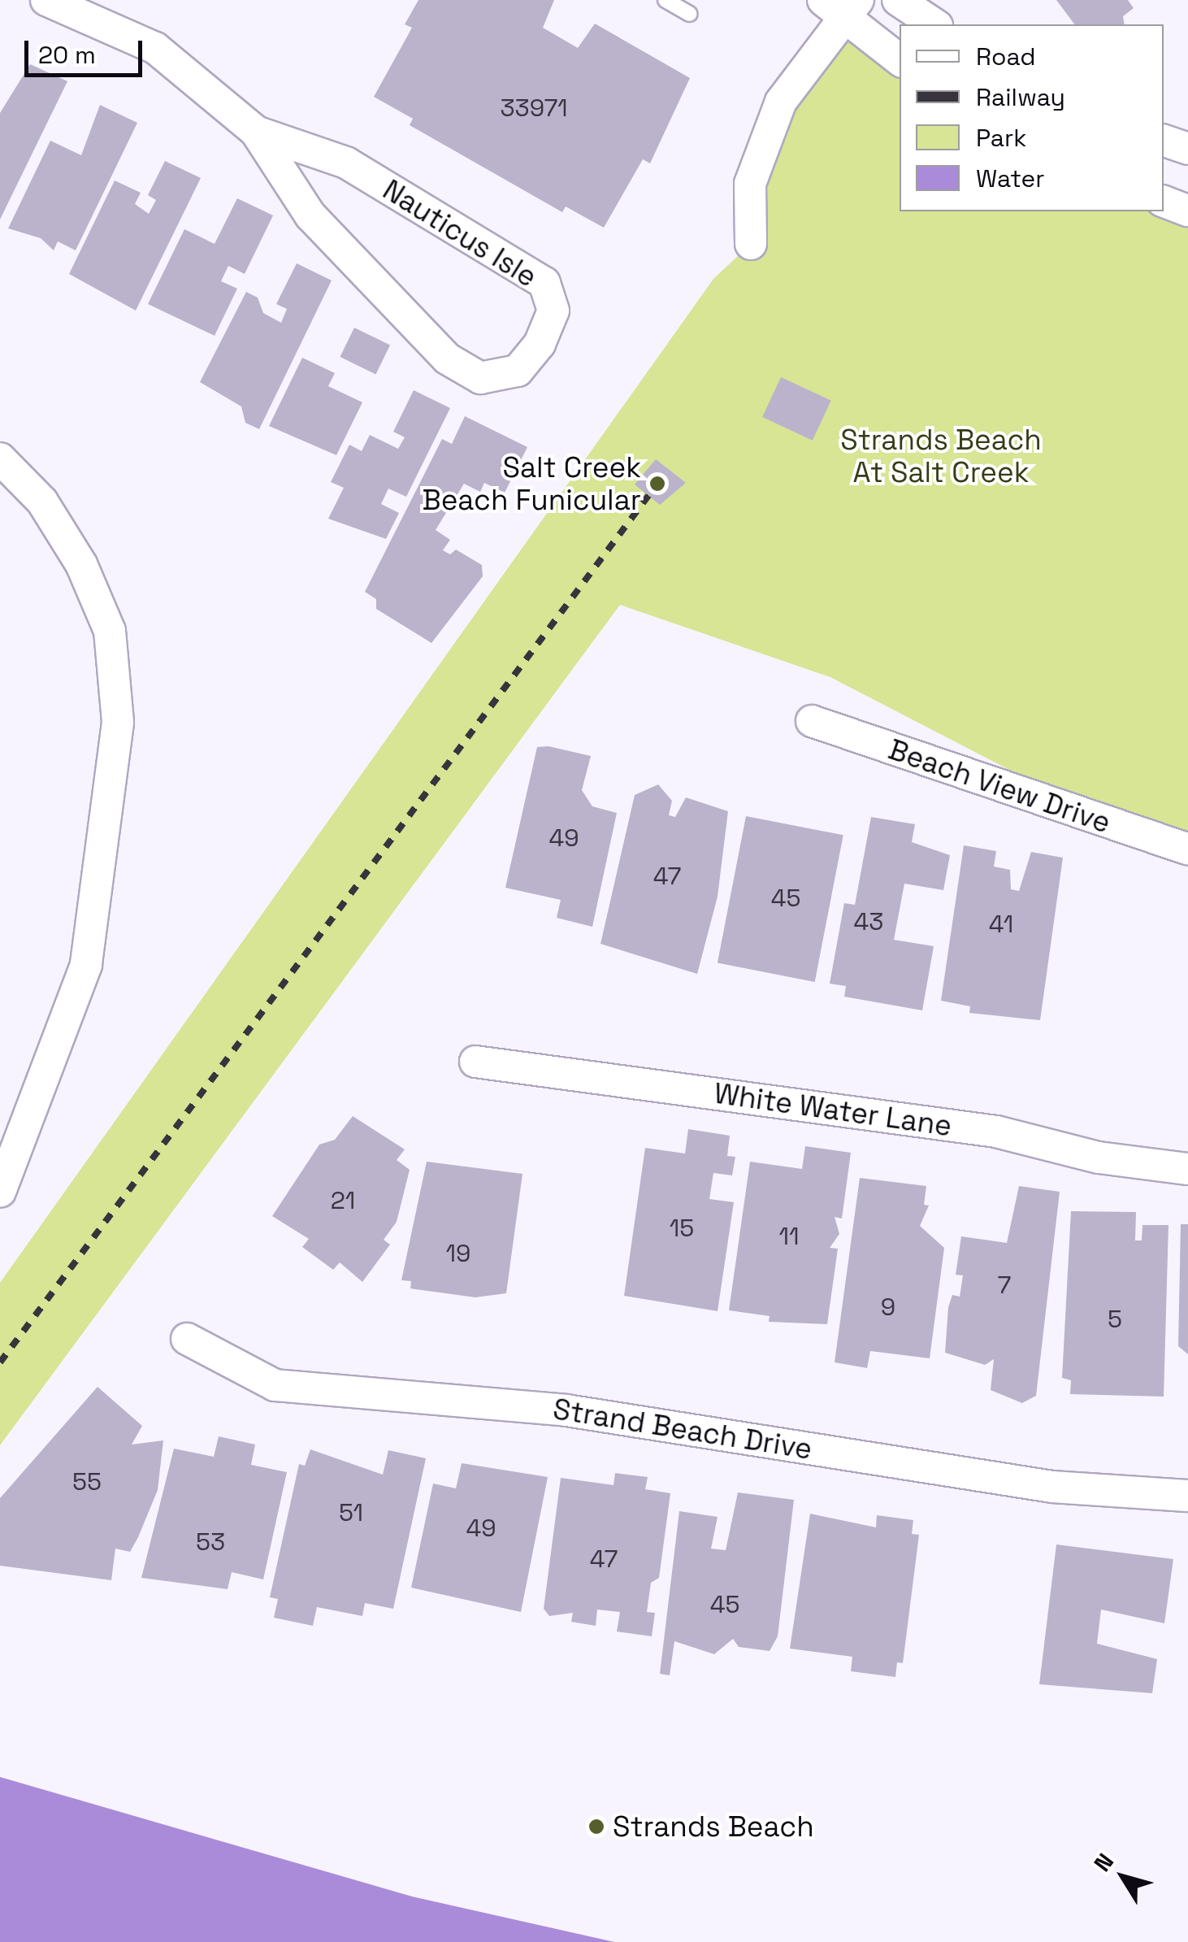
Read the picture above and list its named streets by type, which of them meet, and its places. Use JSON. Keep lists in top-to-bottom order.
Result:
{
  "streets": {
    "street": [
      "Nauticus Isle",
      "Beach View Drive",
      "White Water Lane",
      "Strand Beach Drive"
    ]
  },
  "parks": ["Strands Beach At Salt Creek"],
  "places": ["Salt Creek Beach Funicular", "Strands Beach"],
  "house_numbers": [
    "33971",
    "49",
    "47",
    "45",
    "43",
    "41",
    "21",
    "15",
    "11",
    "19",
    "7",
    "9",
    "5",
    "55",
    "51",
    "49",
    "53",
    "47",
    "45"
  ],
  "legend": [
    "Road",
    "Railway",
    "Park",
    "Water"
  ],
  "scale_bar": "20 m",
  "north": "top left"
}
